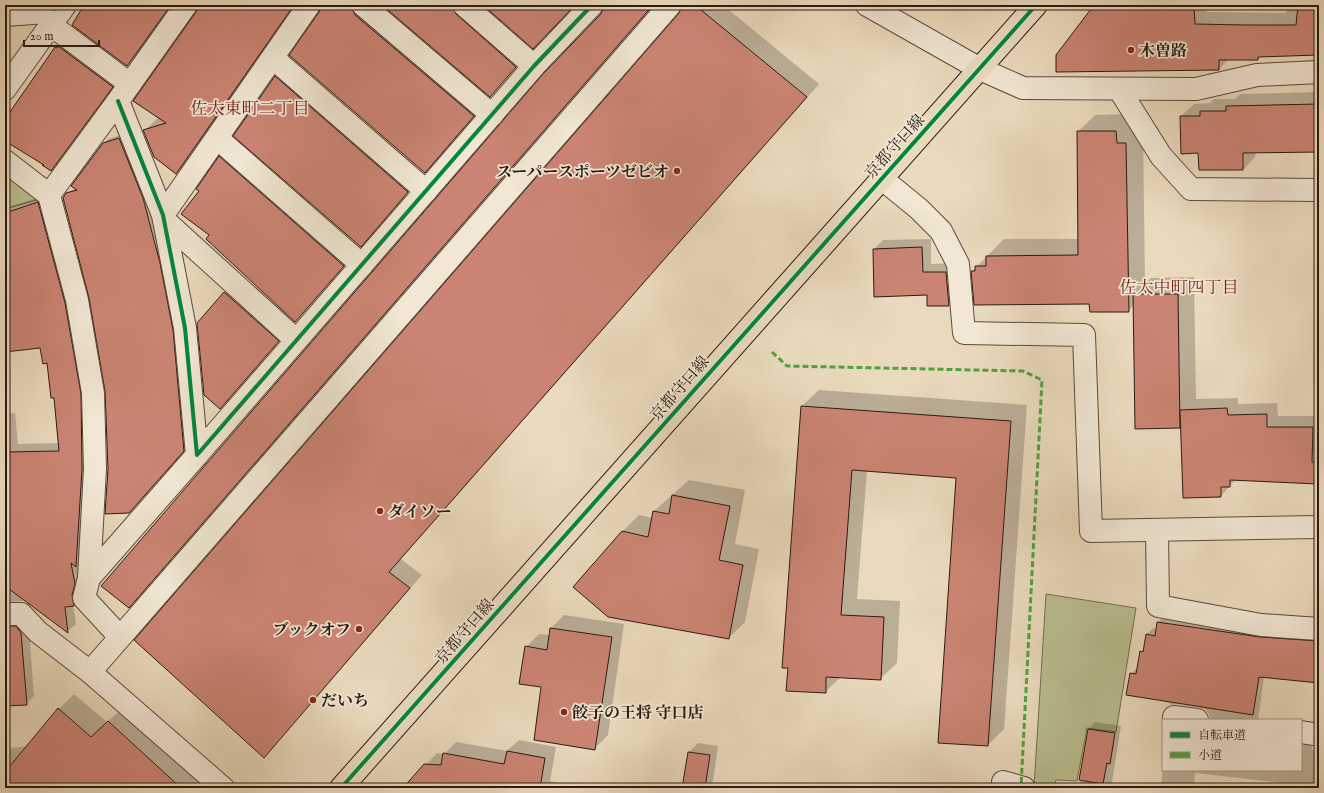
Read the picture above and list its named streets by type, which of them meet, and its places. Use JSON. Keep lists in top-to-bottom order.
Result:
{
  "streets": {
    "main road": ["京都守口線"]
  },
  "districts": ["佐太東町二丁目", "佐太中町四丁目"],
  "places": [
    "木曽路",
    "スーパースポーツゼビオ",
    "ダイソー",
    "ブックオフ",
    "だいち",
    "餃子の王将 守口店"
  ],
  "legend": ["自転車道", "小道"],
  "scale_bar": "20 m"
}
